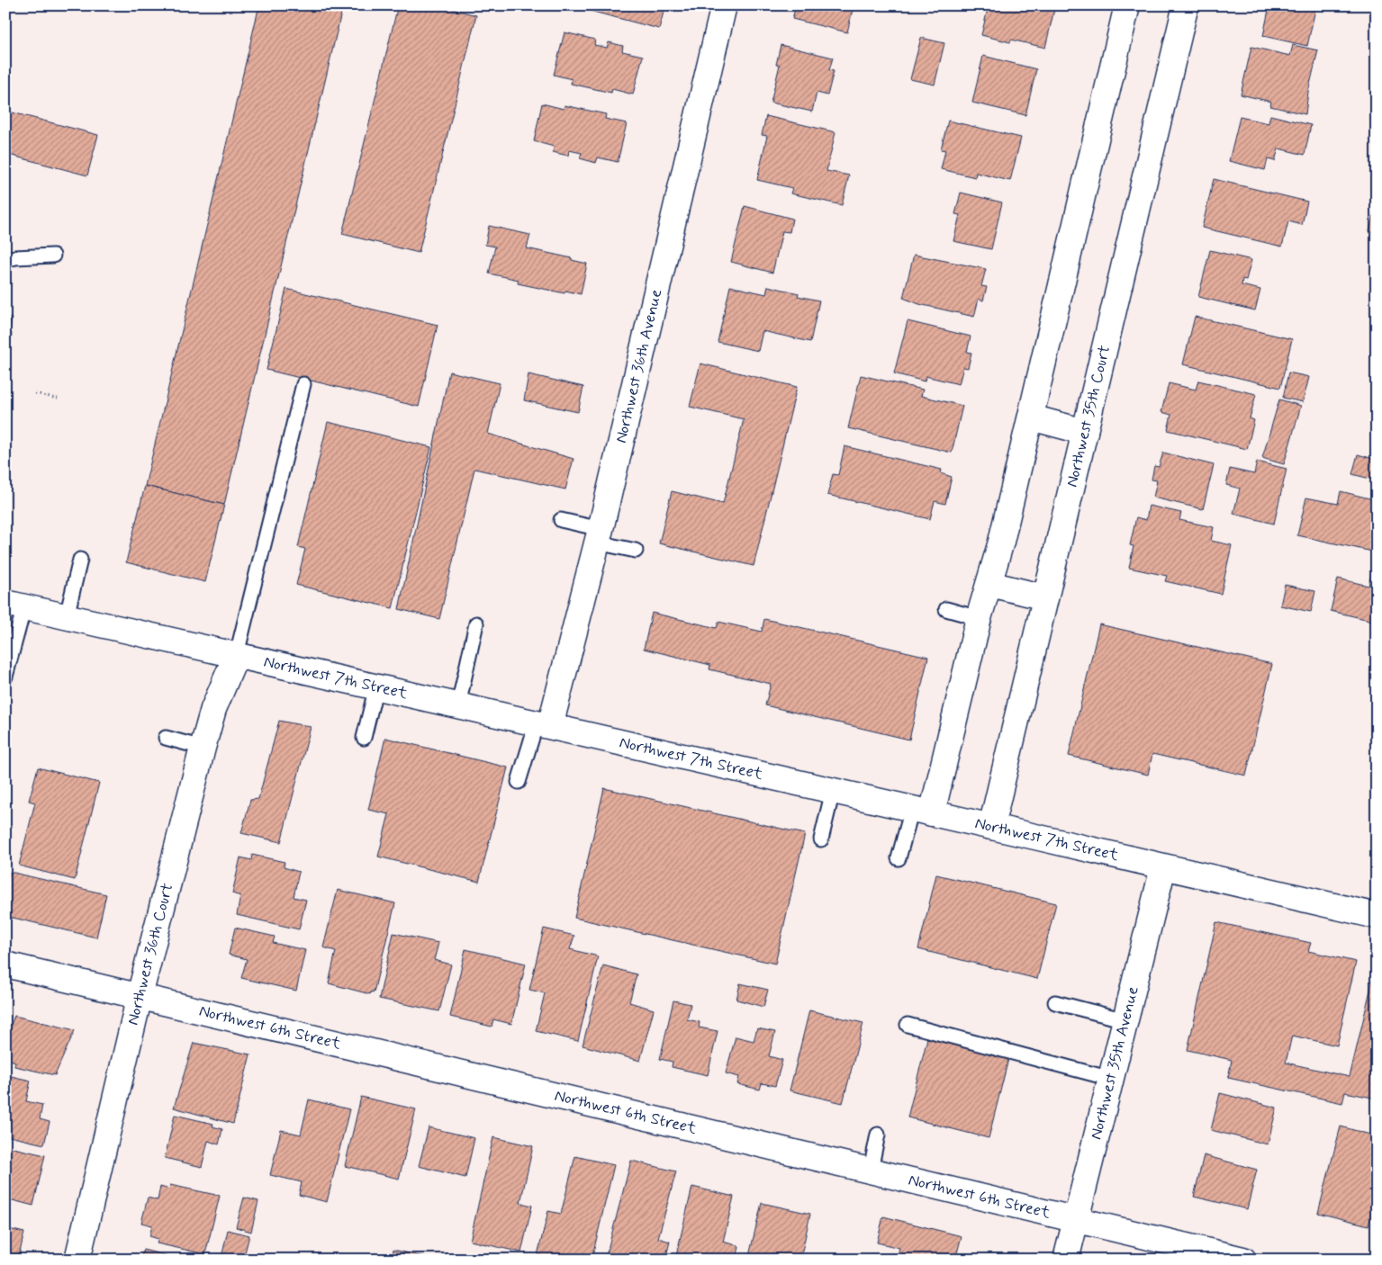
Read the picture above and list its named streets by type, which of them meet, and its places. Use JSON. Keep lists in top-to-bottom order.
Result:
{
  "streets": {
    "street": [
      "Northwest 36th Avenue",
      "Northwest 35th Court",
      "Northwest 7th Street",
      "Northwest 36th Court",
      "Northwest 6th Street",
      "Northwest 35th Avenue"
    ]
  },
  "crossings": [
    ["Northwest 36th Avenue", "Northwest 7th Street"],
    ["Northwest 35th Court", "Northwest 7th Street"],
    ["Northwest 7th Street", "Northwest 36th Court"],
    ["Northwest 7th Street", "Northwest 35th Avenue"],
    ["Northwest 36th Court", "Northwest 6th Street"],
    ["Northwest 6th Street", "Northwest 35th Avenue"]
  ]
}
